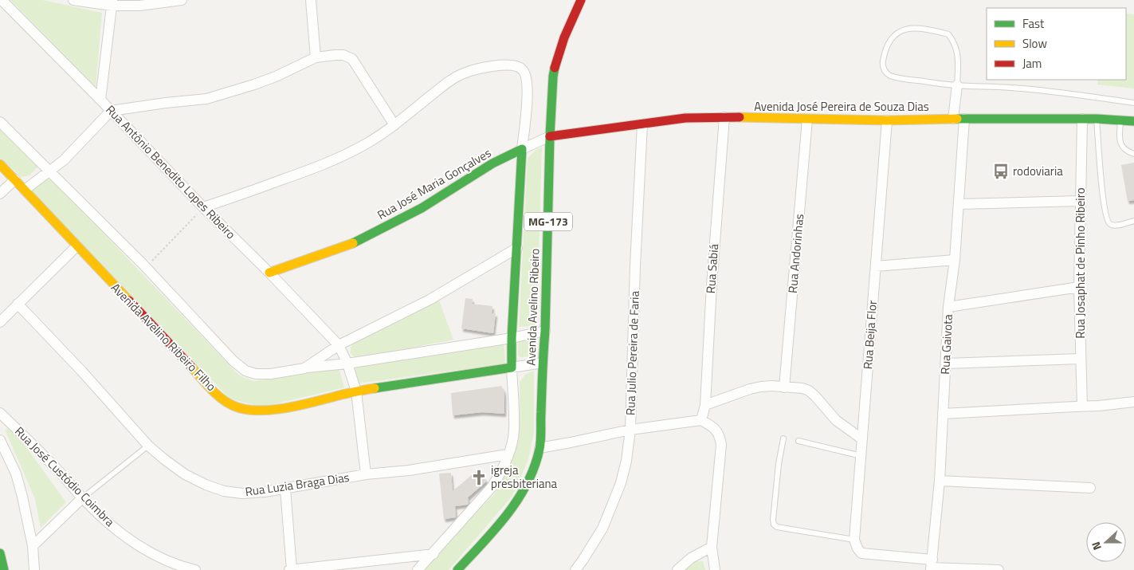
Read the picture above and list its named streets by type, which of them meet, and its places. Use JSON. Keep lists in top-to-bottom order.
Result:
{
  "streets": {
    "main road": [
      "Avenida José Pereira de Souza Dias",
      "Rua José Maria Gonçalves",
      "MG-173",
      "Avenida Avelino Ribeiro",
      "Avenida Avelino Ribeiro Filho"
    ],
    "street": [
      "Rua Antônio Benedito Lopes Ribeiro",
      "Rua Andorinhas",
      "Rua Josaphat de Pinho Ribeiro",
      "Rua Sabiá",
      "Rua Beija Flor",
      "Rua Gaivota",
      "Rua Julio Pereira de Faria",
      "Rua José Custódio Coimbra",
      "Rua Luzia Braga Dias"
    ]
  },
  "crossings": [
    ["Avenida José Pereira de Souza Dias", "Rua Andorinhas"],
    ["Avenida José Pereira de Souza Dias", "Rua Josaphat de Pinho Ribeiro"],
    ["Avenida José Pereira de Souza Dias", "Rua Sabiá"],
    ["Avenida José Pereira de Souza Dias", "Avenida Avelino Ribeiro"],
    ["Avenida José Pereira de Souza Dias", "Rua Beija Flor"],
    ["Avenida José Pereira de Souza Dias", "Rua Gaivota"],
    ["Avenida José Pereira de Souza Dias", "Rua Julio Pereira de Faria"],
    ["Rua Antônio Benedito Lopes Ribeiro", "Rua José Maria Gonçalves"],
    ["Rua Antônio Benedito Lopes Ribeiro", "Avenida Avelino Ribeiro Filho"],
    ["Rua Antônio Benedito Lopes Ribeiro", "Rua Luzia Braga Dias"]
  ],
  "places": {
    "bus stop": ["rodoviaria"],
    "church": ["igreja presbiteriana"]
  },
  "legend": ["Fast", "Slow", "Jam"],
  "north": "left"
}
